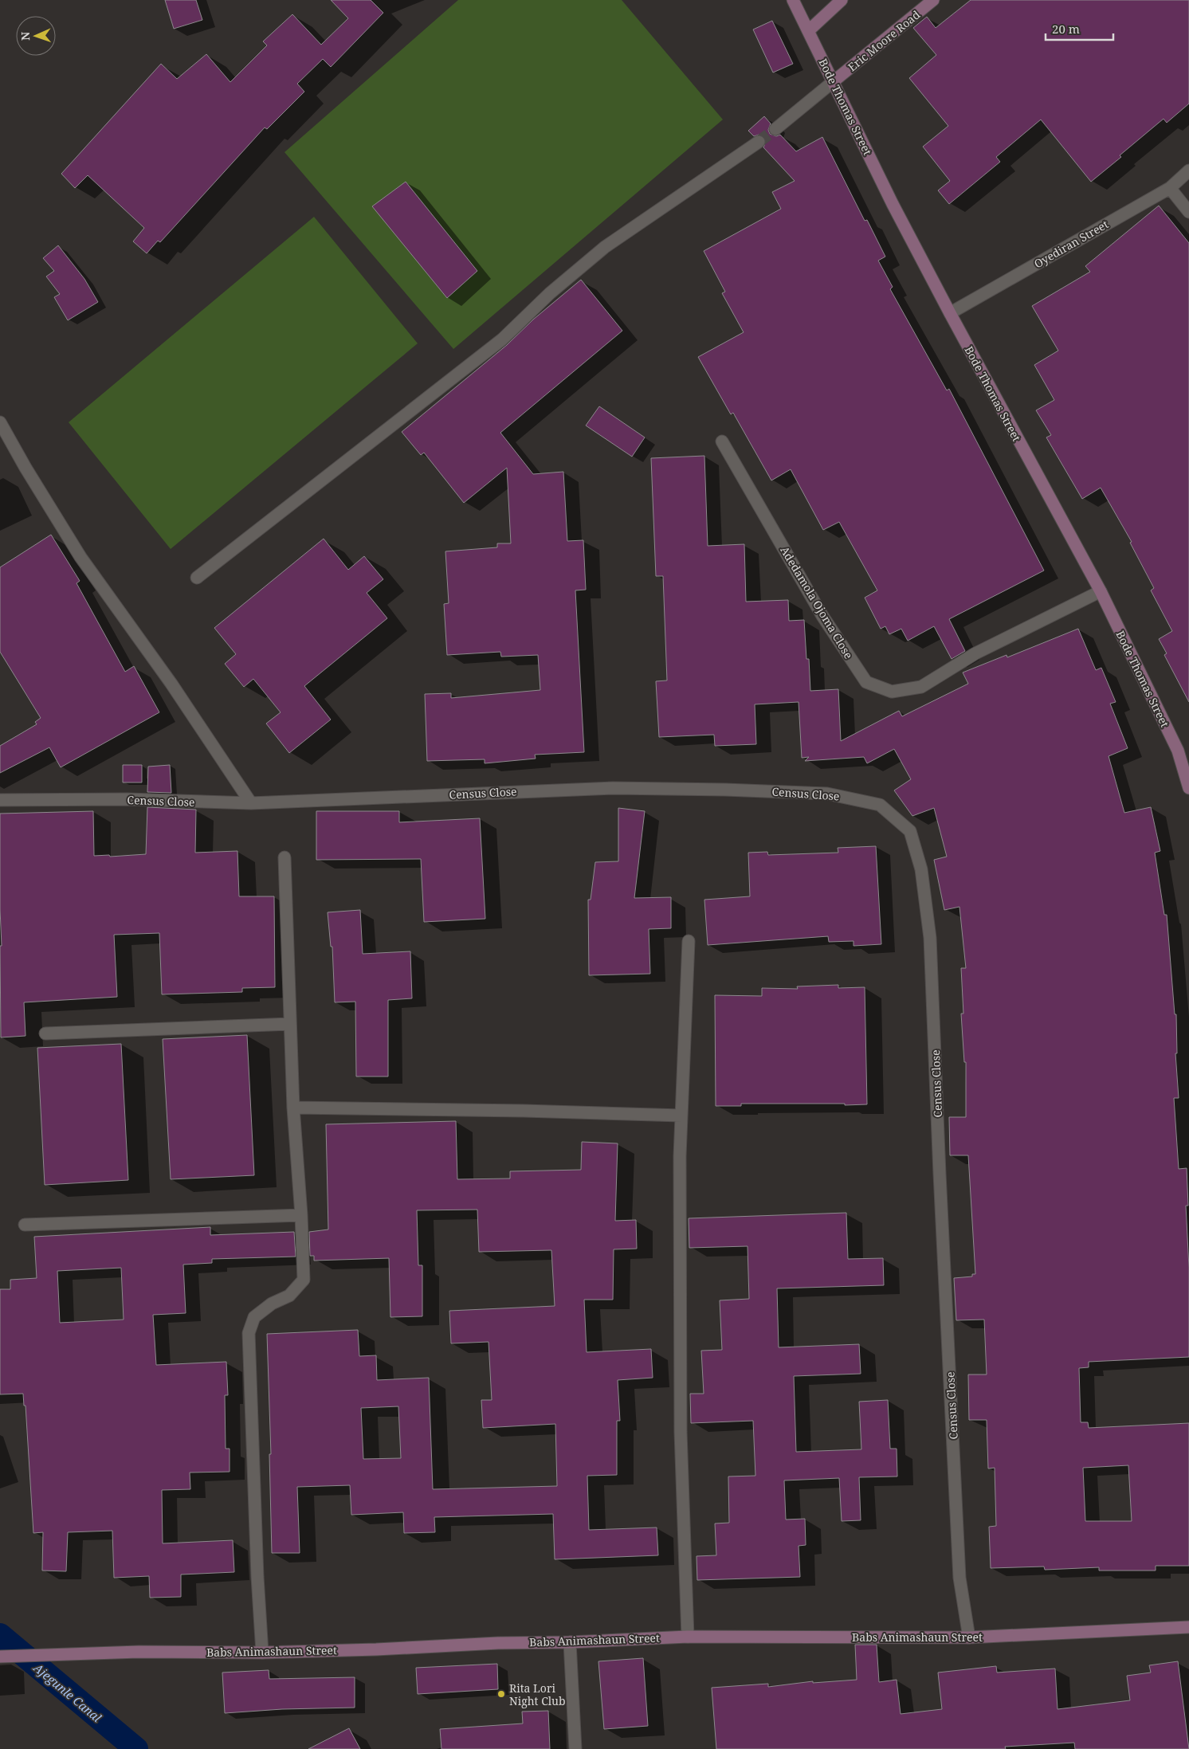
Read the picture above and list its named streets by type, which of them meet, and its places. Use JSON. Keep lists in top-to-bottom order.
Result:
{
  "streets": {
    "main road": ["Eric Moore Road", "Bode Thomas Street", "Babs Animashaun Street"],
    "street": ["Oyediran Street", "Adedamola Ojoma Close", "Census Close"]
  },
  "crossings": [
    ["Eric Moore Road", "Bode Thomas Street"],
    ["Bode Thomas Street", "Oyediran Street"],
    ["Bode Thomas Street", "Adedamola Ojoma Close"],
    ["Census Close", "Babs Animashaun Street"]
  ],
  "water": ["Ajegunle Canal"],
  "places": ["Rita Lori Night Club"],
  "scale_bar": "20 m",
  "north": "left"
}
